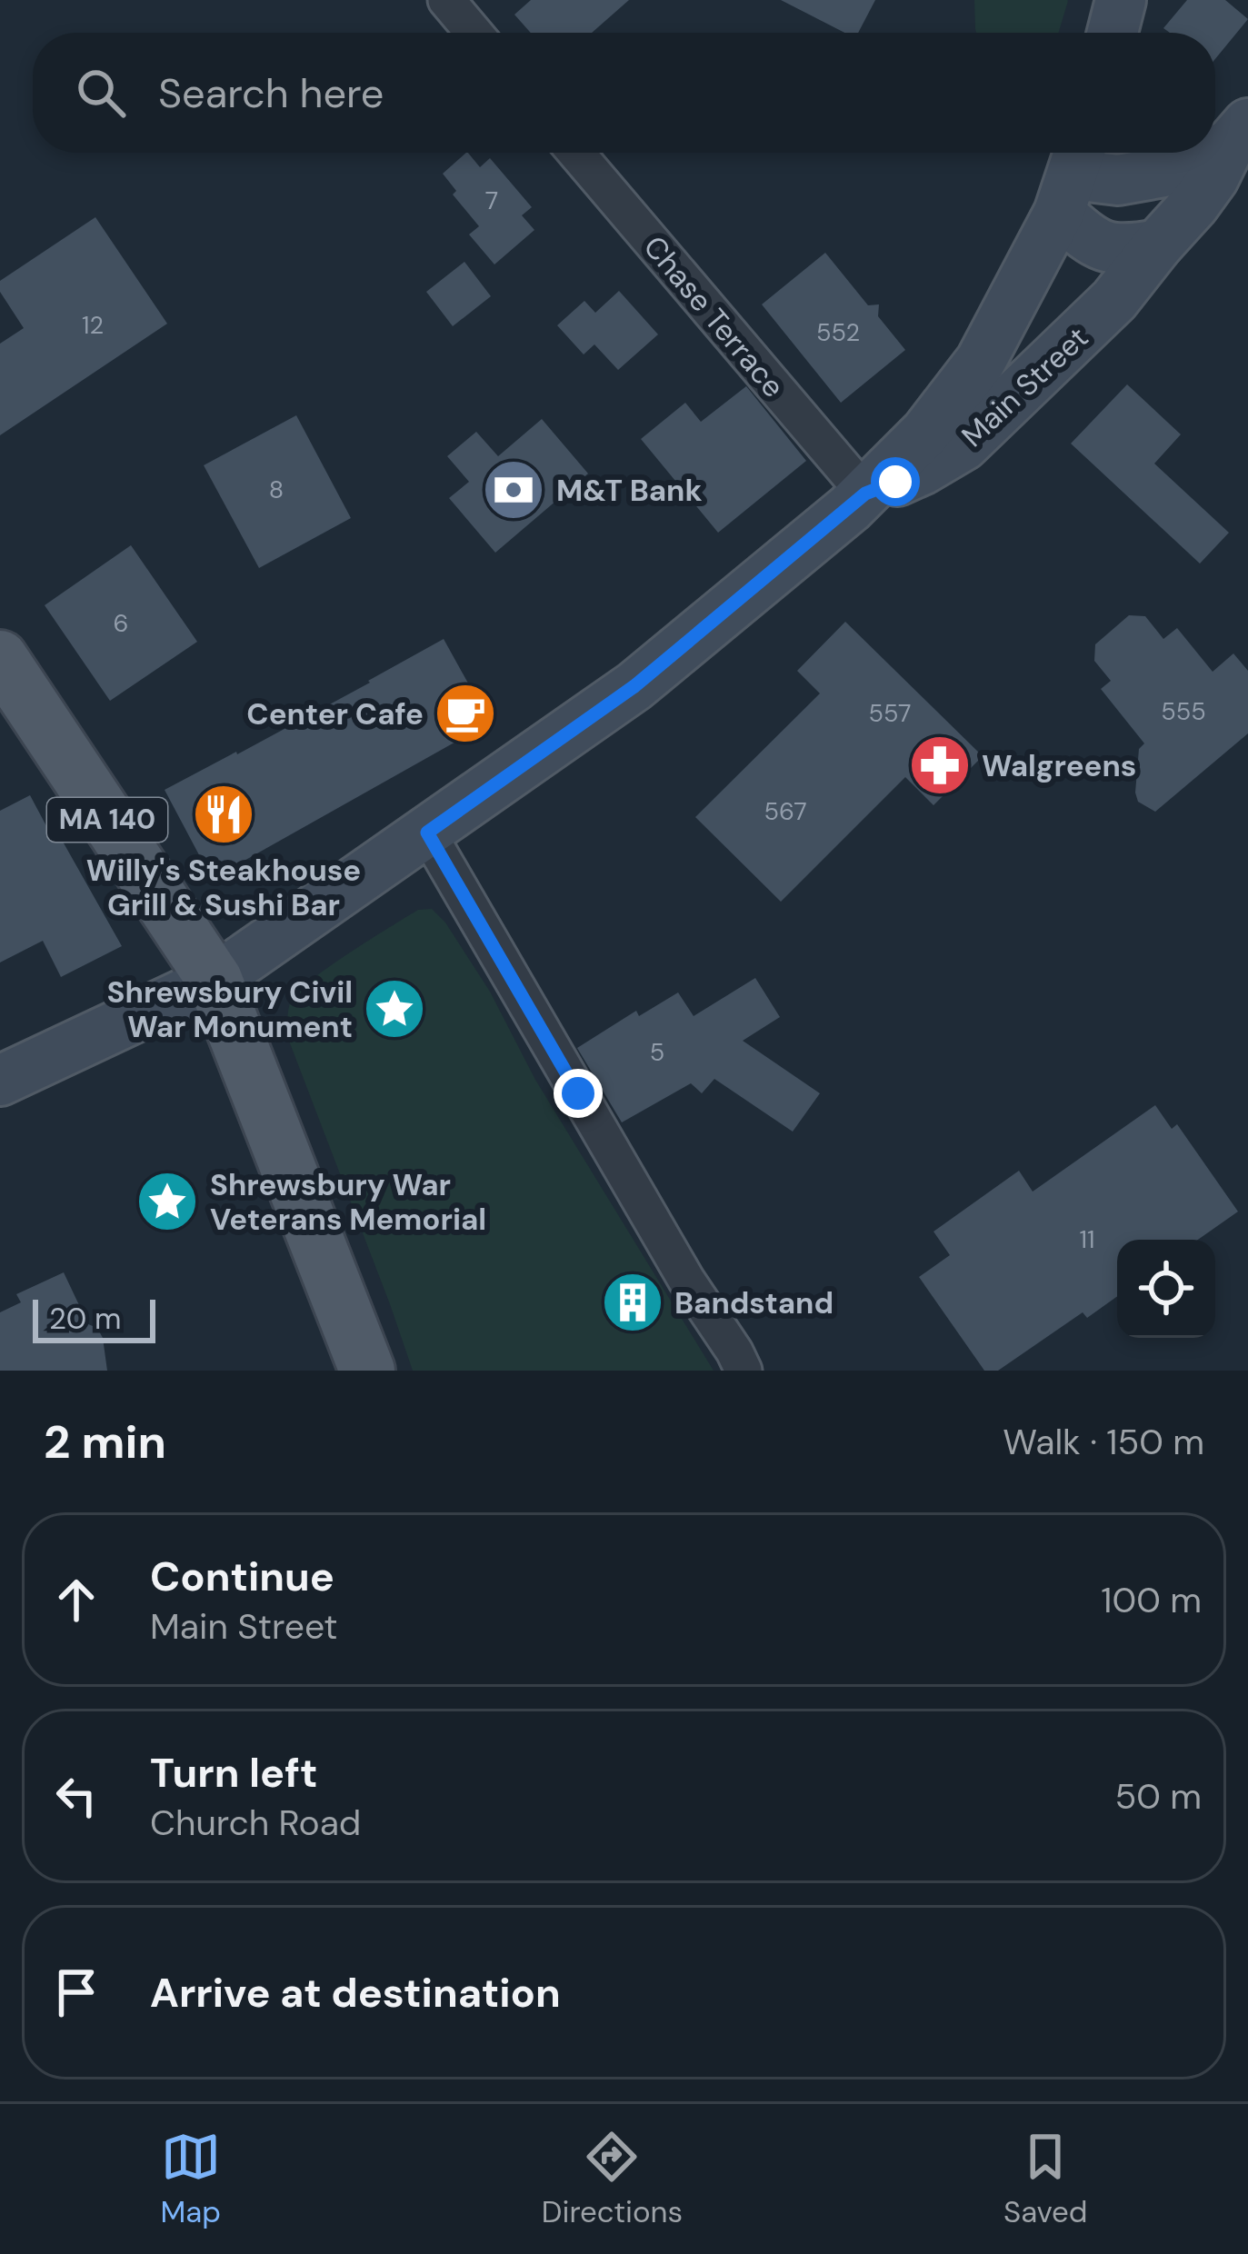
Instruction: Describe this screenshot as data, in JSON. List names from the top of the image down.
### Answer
{
  "streets": {
    "main road": ["Main Street", "MA 140"],
    "street": ["Chase Terrace"]
  },
  "crossings": [
    ["Chase Terrace", "Main Street"],
    ["Main Street", "MA 140"]
  ],
  "places": {
    "bank": ["M&T Bank"],
    "cafe": ["Center Cafe"],
    "pharmacy": ["Walgreens"],
    "restaurant": ["Willy's Steakhouse Grill & Sushi Bar"],
    "place": ["Shrewsbury Civil War Monument", "Shrewsbury War Veterans Memorial"],
    "building": ["Bandstand"]
  },
  "house_numbers": [
    "7",
    "12",
    "552",
    "8",
    "6",
    "555",
    "557",
    "567",
    "5",
    "11"
  ],
  "scale_bar": "20 m",
  "page": {
    "search": "Search here",
    "scale": "20 m",
    "heading": ["2 min", "Walk · 150 m"],
    "list": [
      ["Continue", "Main Street", "100 m"],
      ["Turn left", "Church Road", "50 m"],
      "Arrive at destination"
    ],
    "nav": ["Map", "Directions", "Saved"]
  }
}
